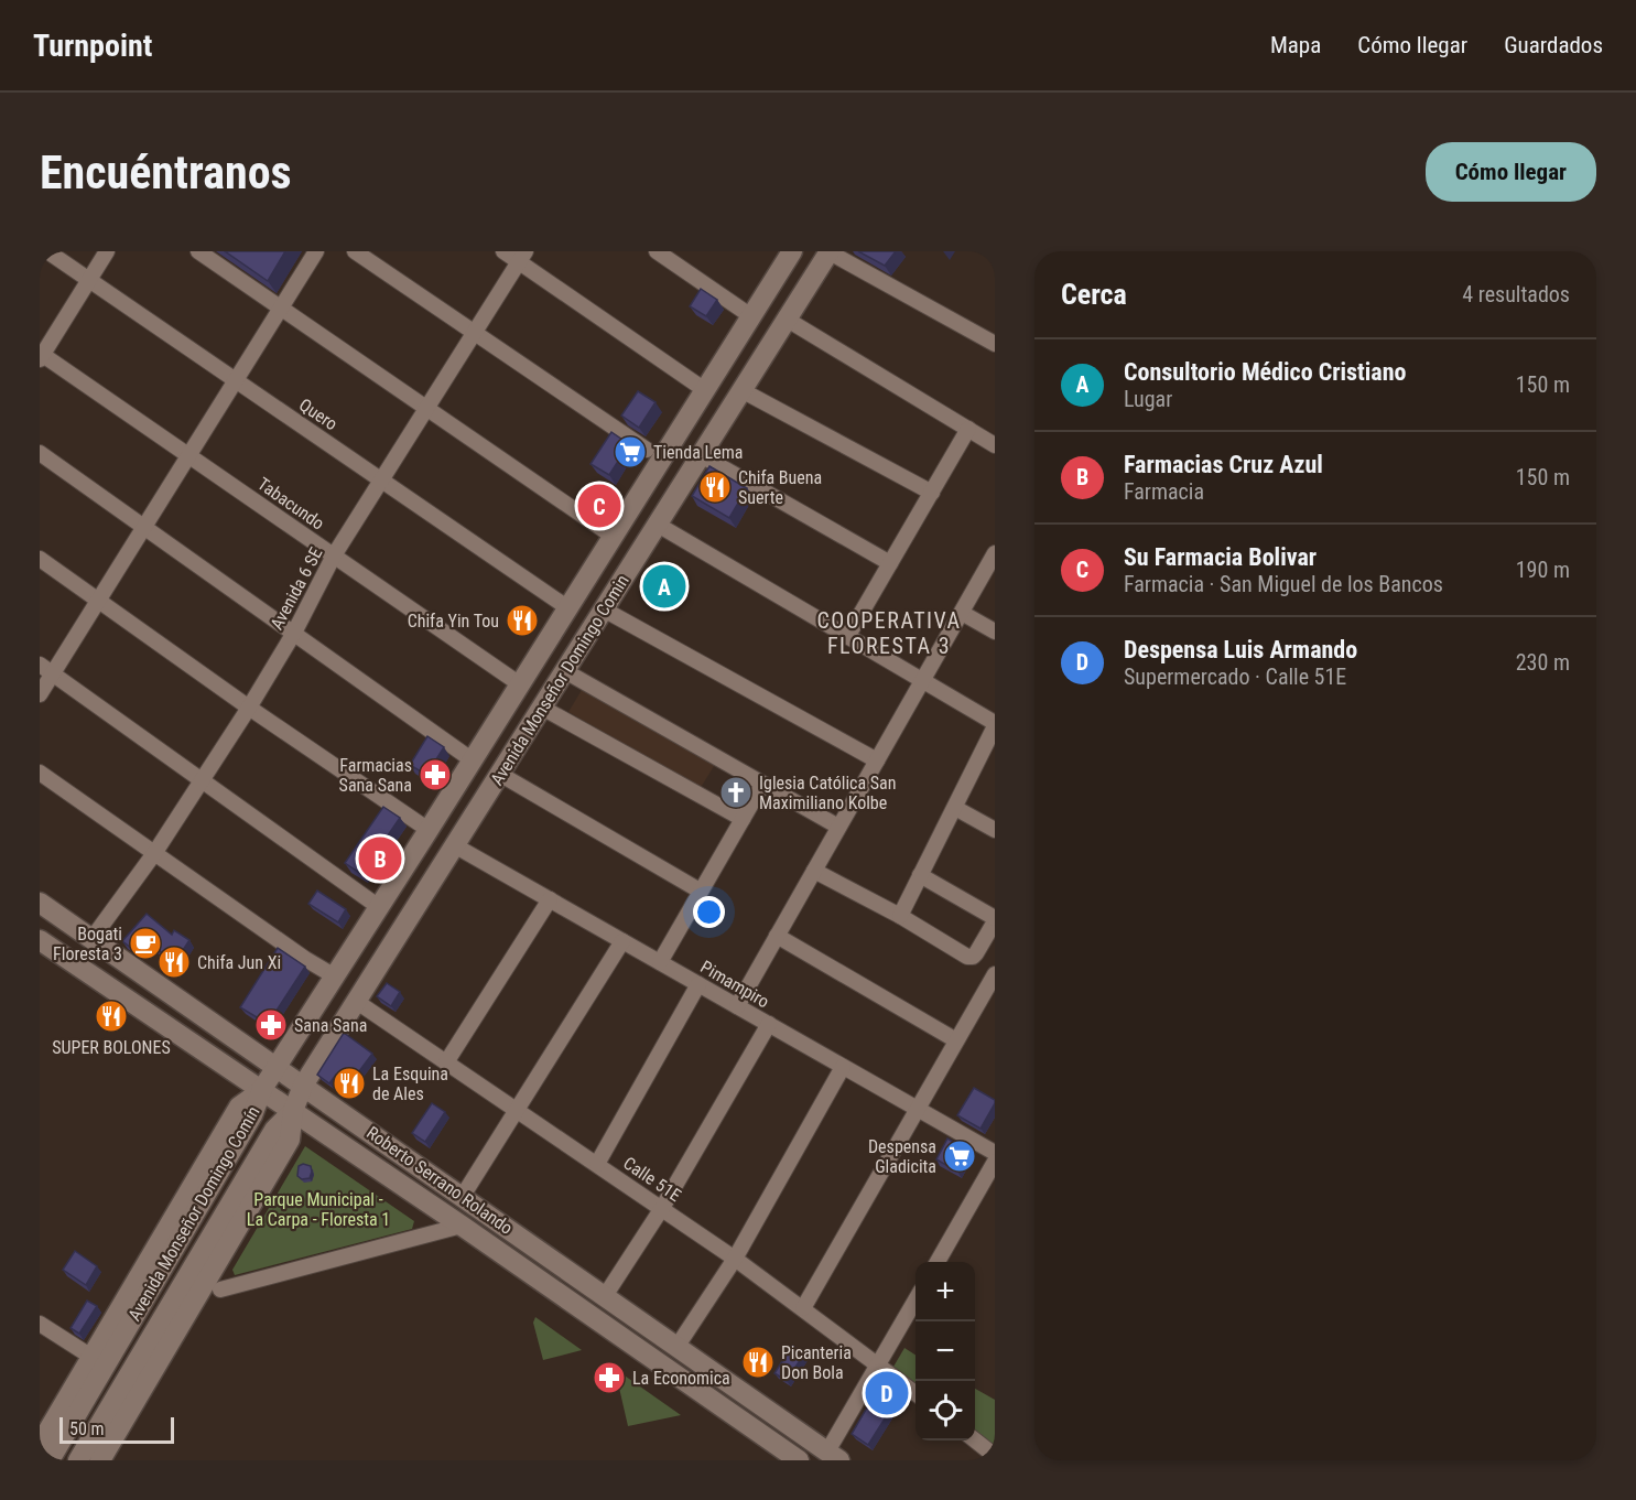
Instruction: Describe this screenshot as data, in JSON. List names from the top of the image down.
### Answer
{
  "streets": {
    "main road": ["Avenida Monseñor Domingo Comin", "Roberto Serrano Rolando", "Avenida Monseñor Domingo Comín"],
    "street": [
      "Quero",
      "Tabacundo",
      "Avenida 6 SE",
      "Pimampiro",
      "Calle 51E"
    ]
  },
  "crossings": [
    ["Quero", "Avenida 6 SE"],
    ["Quero", "Avenida Monseñor Domingo Comin"],
    ["Tabacundo", "Avenida 6 SE"],
    ["Tabacundo", "Avenida Monseñor Domingo Comin"],
    ["Avenida 6 SE", "Roberto Serrano Rolando"],
    ["Avenida Monseñor Domingo Comin", "Pimampiro"],
    ["Avenida Monseñor Domingo Comin", "Calle 51E"],
    ["Avenida Monseñor Domingo Comin", "Roberto Serrano Rolando"],
    ["Avenida Monseñor Domingo Comin", "Avenida Monseñor Domingo Comín"],
    ["Roberto Serrano Rolando", "Avenida Monseñor Domingo Comín"]
  ],
  "districts": ["COOPERATIVA FLORESTA 3"],
  "parks": ["Parque Municipal - La Carpa - Floresta 1"],
  "places": {
    "supermarket": ["Tienda Lema", "Despensa Gladicita"],
    "restaurant": [
      "Chifa Buena Suerte",
      "Chifa Yin Tou",
      "Chifa Jun Xi",
      "SUPER BOLONES",
      "La Esquina de Ales",
      "Picanteria Don Bola"
    ],
    "pharmacy": ["Farmacias Sana Sana", "Sana Sana", "La Economica"],
    "church": ["Iglesia Católica San Maximiliano Kolbe"],
    "cafe": ["Bogati Floresta 3"]
  },
  "scale_bar": "50 m",
  "page": {
    "header": "Turnpoint",
    "nav": ["Mapa", "Cómo llegar", "Guardados"],
    "buttons": "Cómo llegar",
    "title": "Encuéntranos",
    "heading": ["Cerca", "4 resultados"],
    "list": [
      {
        "mark": "A",
        "name": "Consultorio Médico Cristiano",
        "note": "Lugar",
        "value": "150 m"
      },
      {
        "mark": "B",
        "name": "Farmacias Cruz Azul",
        "note": "Farmacia",
        "value": "150 m"
      },
      {
        "mark": "C",
        "name": "Su Farmacia Bolivar",
        "note": "Farmacia · San Miguel de los Bancos",
        "value": "190 m"
      },
      {
        "mark": "D",
        "name": "Despensa Luis Armando",
        "note": "Supermercado · Calle 51E",
        "value": "230 m"
      }
    ],
    "pins": [
      "C",
      "A",
      "B",
      "D"
    ],
    "map_buttons": ["+", "−"],
    "scale": "50 m"
  }
}
